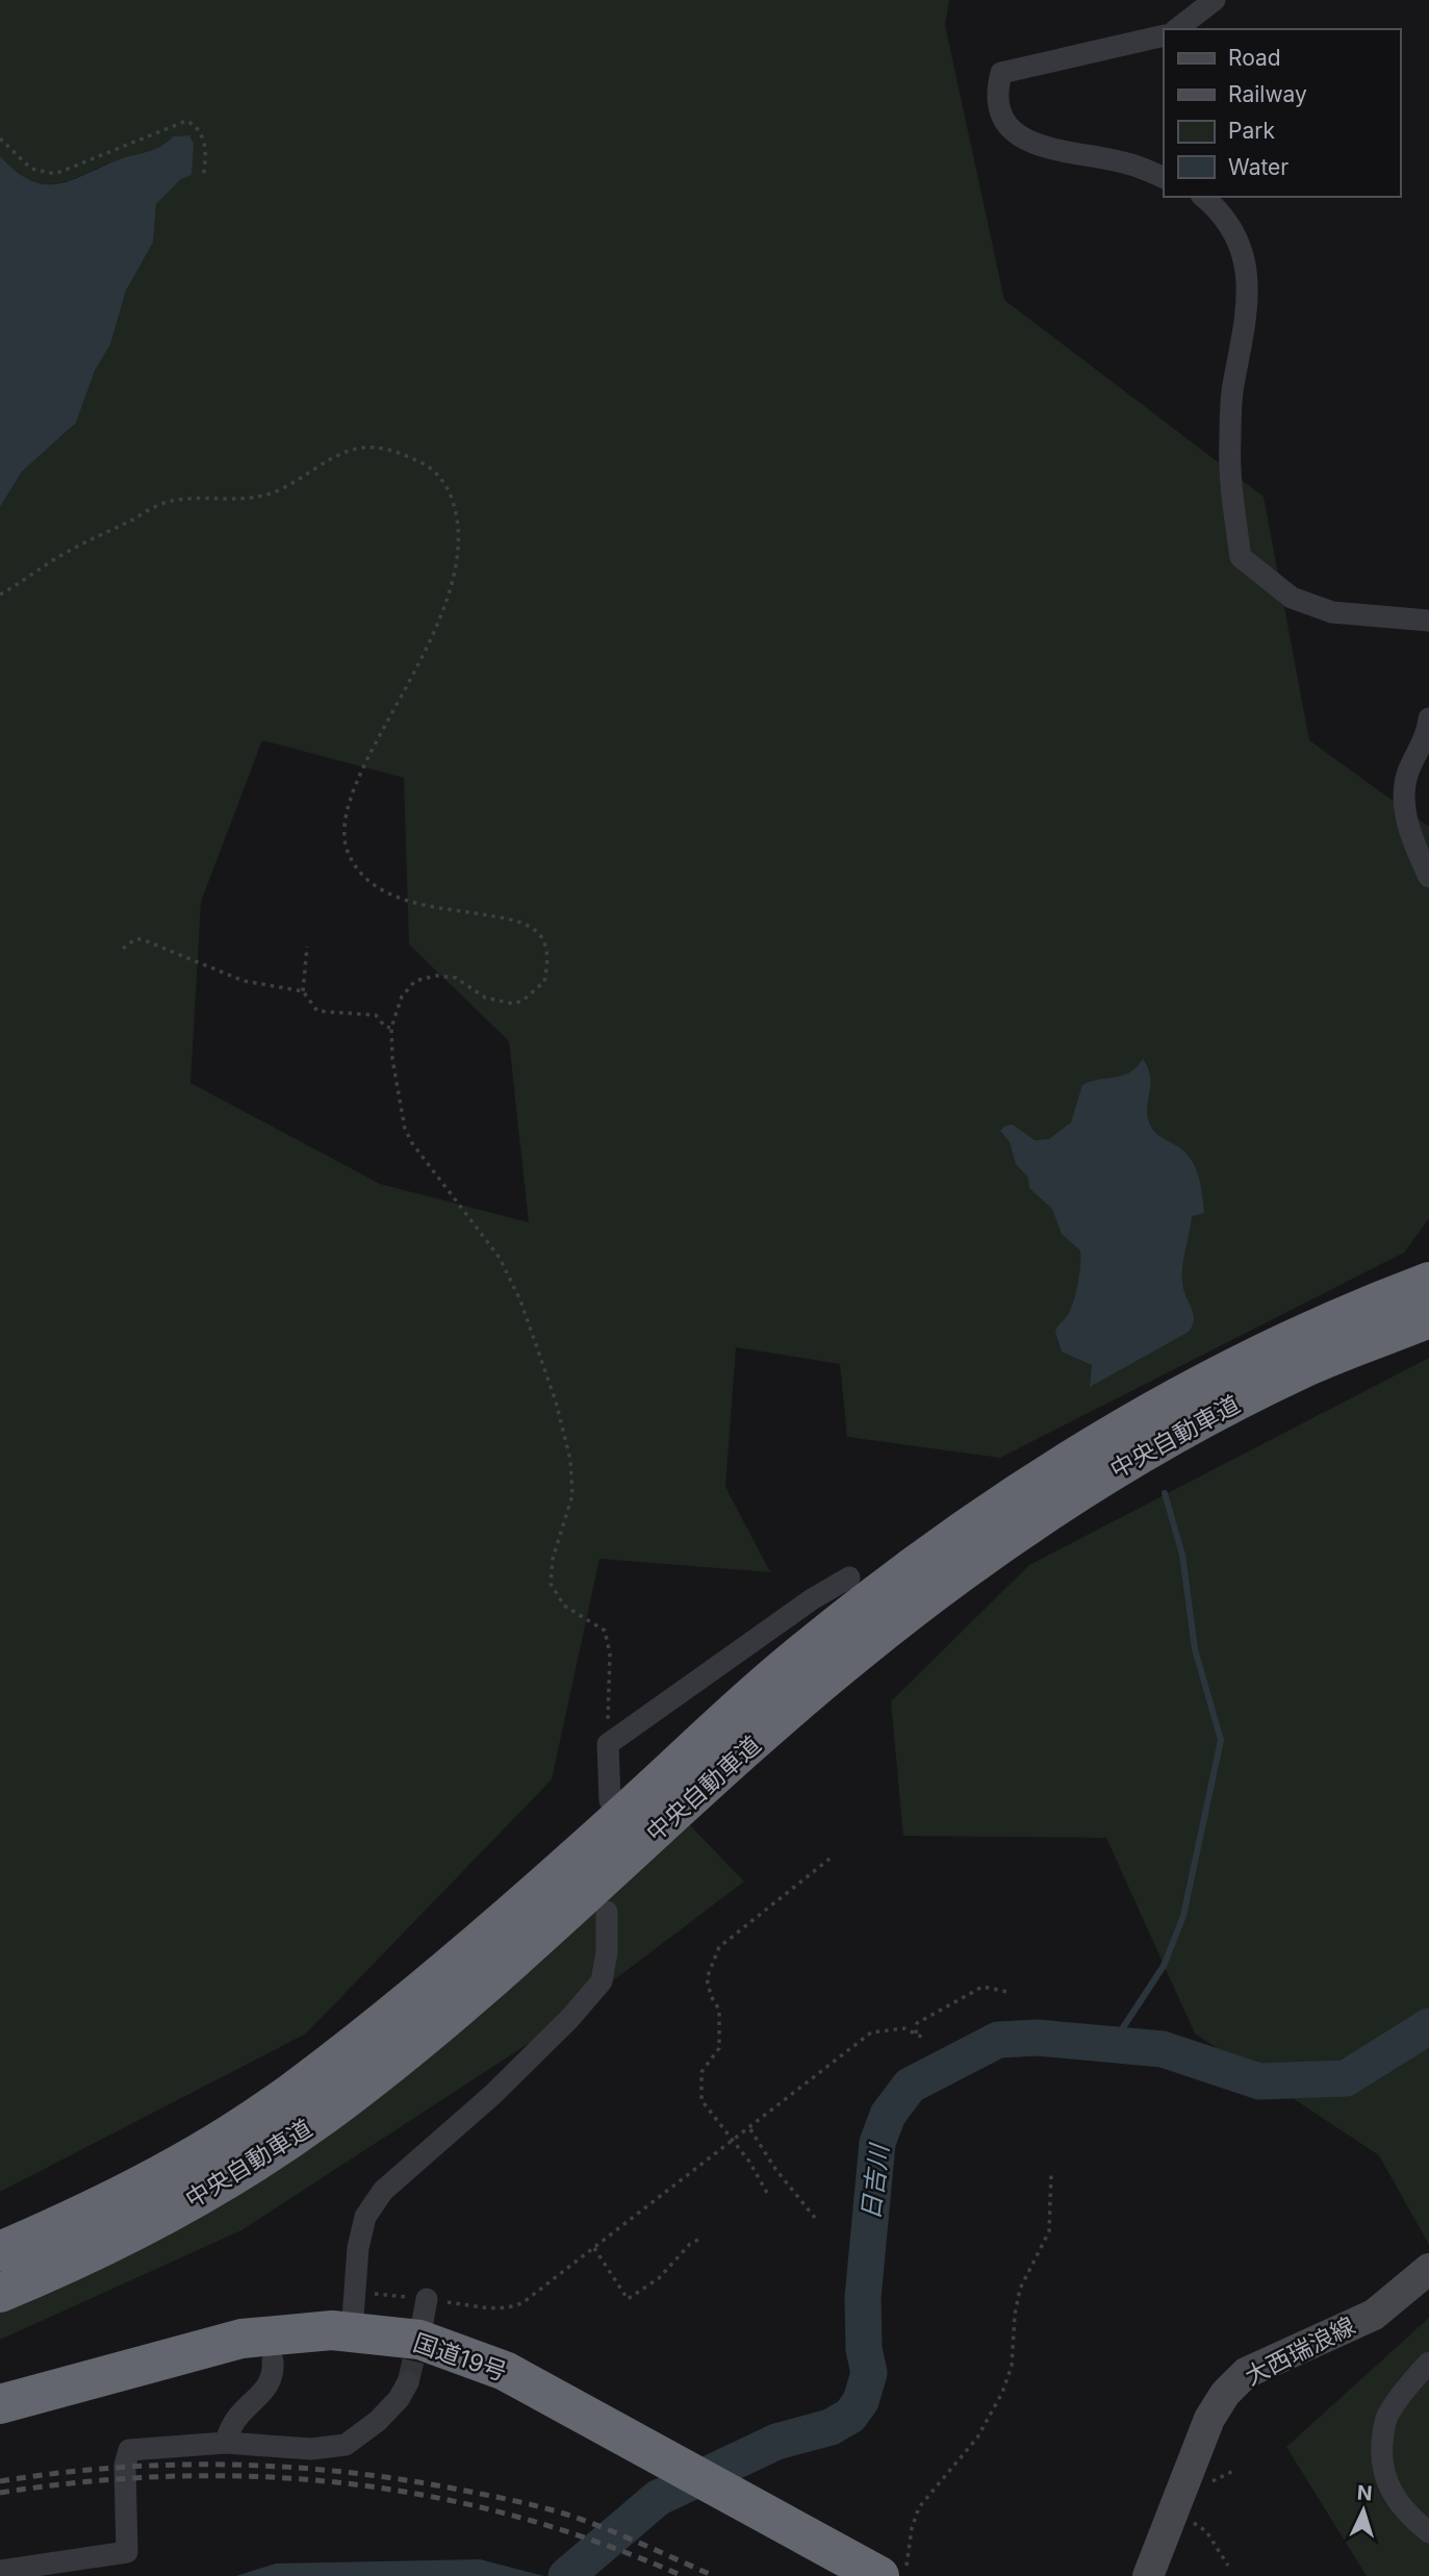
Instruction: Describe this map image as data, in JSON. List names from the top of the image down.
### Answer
{
  "streets": {
    "highway": ["中央自動車道", "国道19号"],
    "main road": ["大西瑞浪線"]
  },
  "water": ["日吉川"],
  "legend": [
    "Road",
    "Railway",
    "Park",
    "Water"
  ],
  "north": "top"
}
